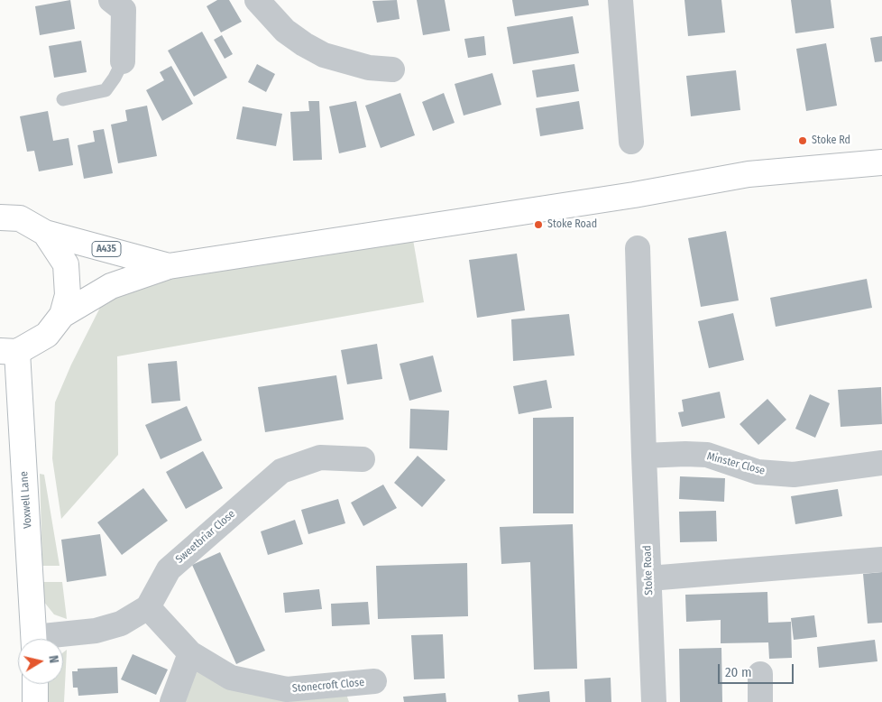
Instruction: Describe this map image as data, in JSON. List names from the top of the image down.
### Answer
{
  "streets": {
    "main road": ["A435", "Voxwell Lane"],
    "street": [
      "Minster Close",
      "Sweetbriar Close",
      "Stoke Road",
      "Stonecroft Close"
    ]
  },
  "crossings": [
    ["Minster Close", "Stoke Road"],
    ["Sweetbriar Close", "Stonecroft Close"]
  ],
  "places": ["Stoke Rd", "Stoke Road"],
  "scale_bar": "20 m",
  "north": "right"
}
